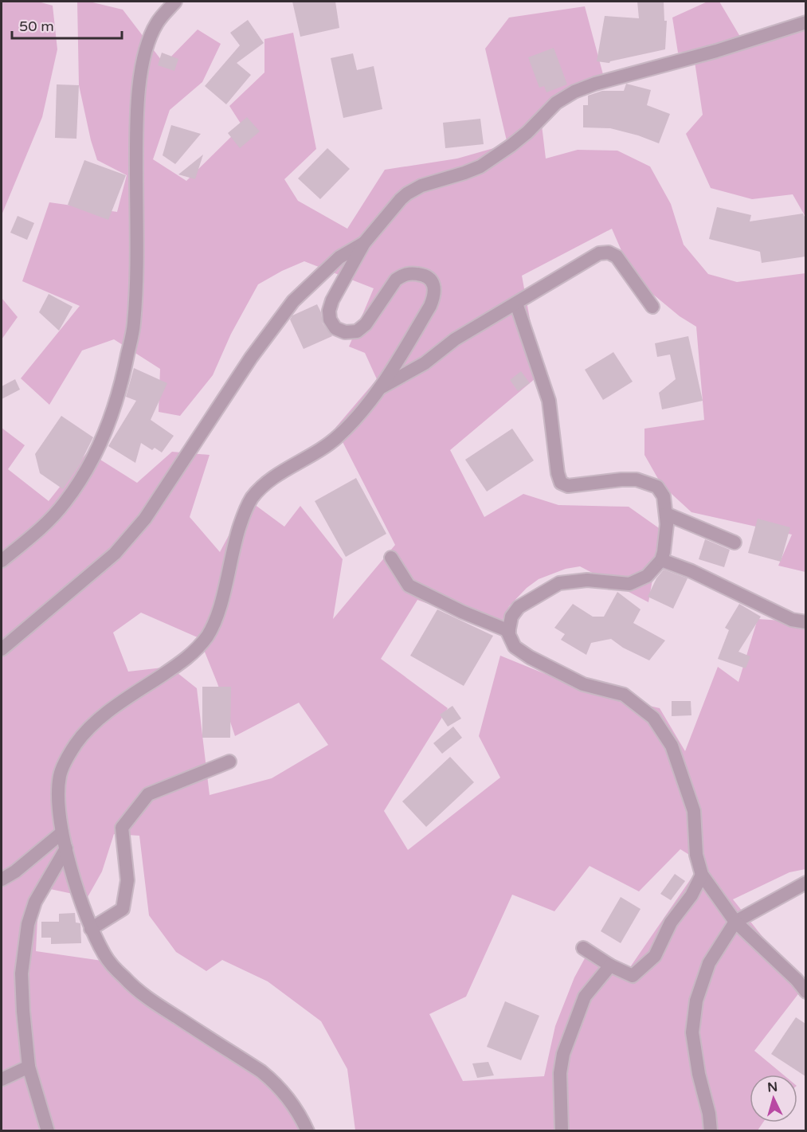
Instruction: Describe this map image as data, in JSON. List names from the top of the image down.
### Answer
{
  "scale_bar": "50 m",
  "north": "top"
}
